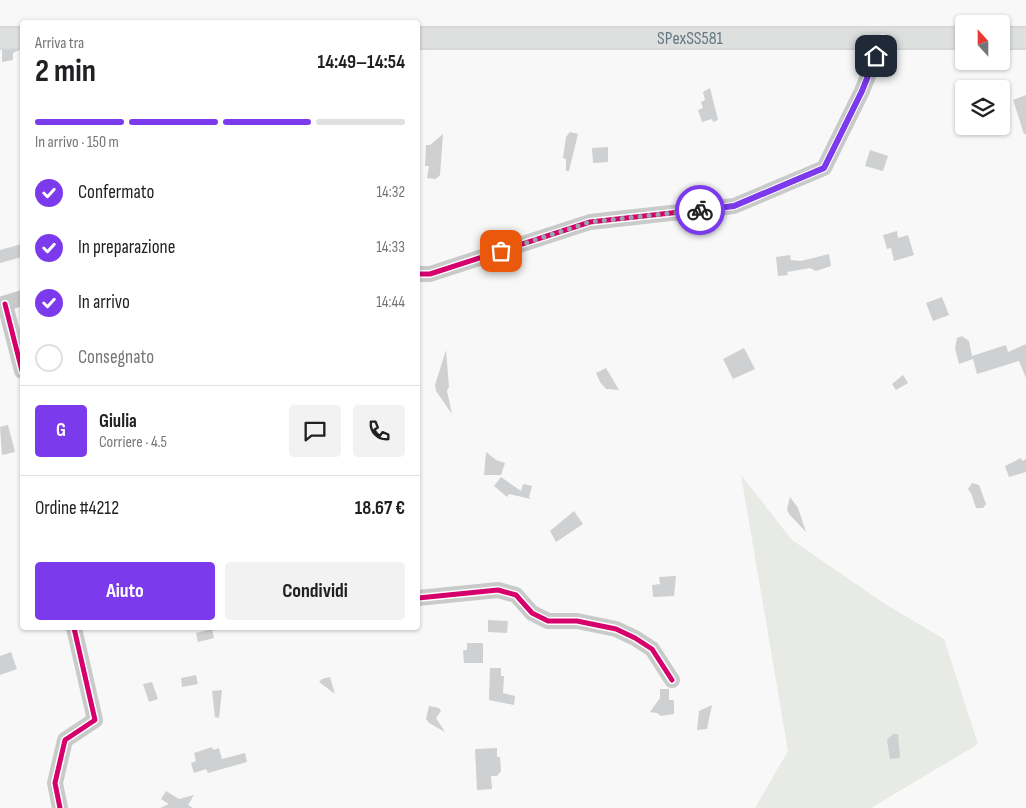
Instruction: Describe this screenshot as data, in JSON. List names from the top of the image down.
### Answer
{
  "streets": {
    "main road": ["SPexSS581"]
  },
  "north": "top",
  "page": {
    "heading": ["2 min", "Arriva tra", "14:49–14:54"],
    "panel": [
      "Giulia",
      "Corriere · 4.5",
      "Ordine #4212",
      "18.67 €"
    ],
    "bar": "In arrivo · 150 m",
    "list": [
      ["Confermato", "14:32"],
      ["In preparazione", "14:33"],
      ["In arrivo", "14:44"],
      "Consegnato"
    ],
    "round": "G",
    "buttons": ["Aiuto", "Condividi"]
  }
}
